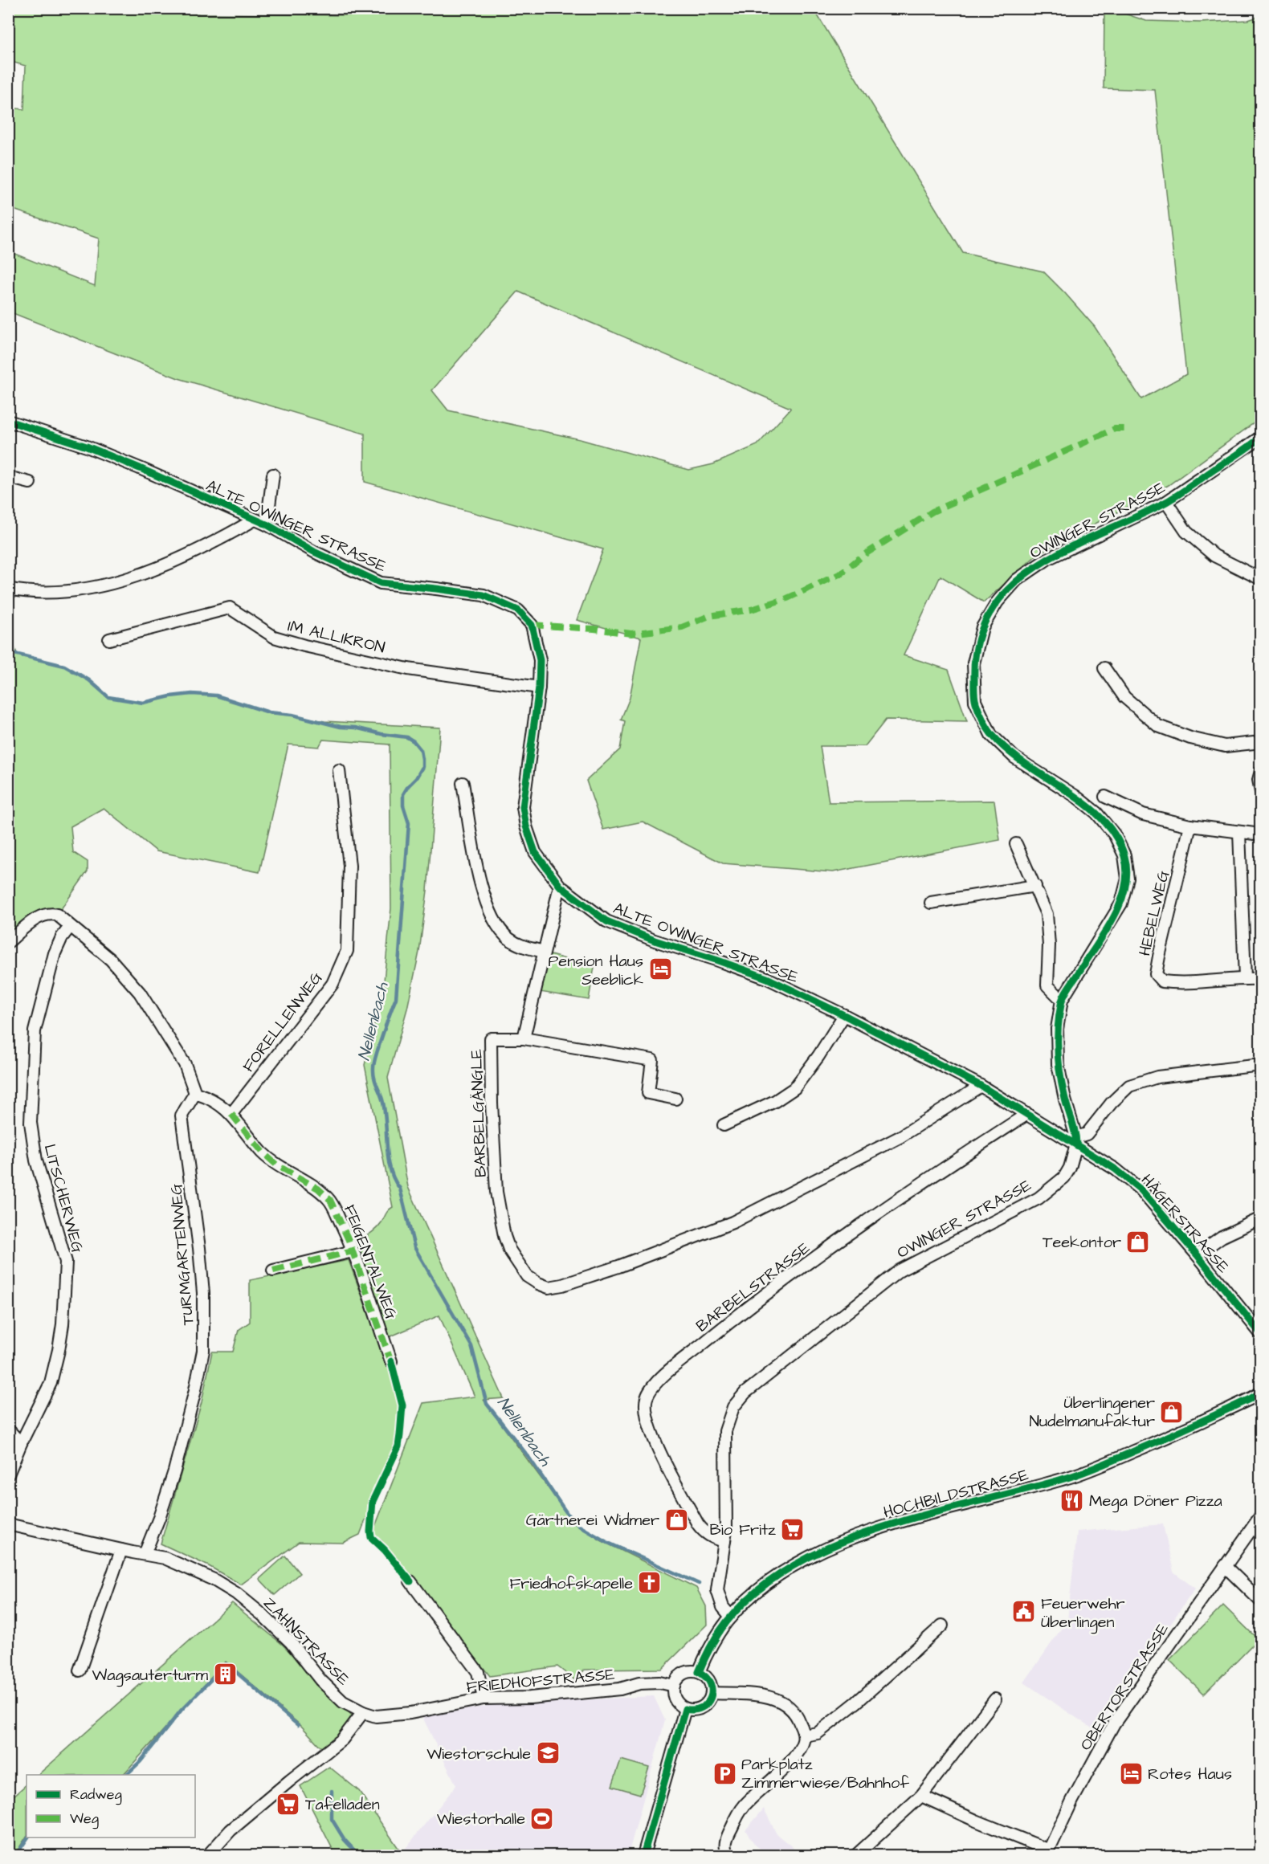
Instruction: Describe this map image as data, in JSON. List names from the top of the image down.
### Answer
{
  "streets": {
    "street": [
      "OWINGER STRASSE",
      "ALTE OWINGER STRASSE",
      "IM ALLIKRON",
      "HEBELWEG",
      "FORELLENWEG",
      "BARBELGÄNGLE",
      "LITSCHERWEG",
      "HÄGERSTRASSE",
      "TURMGARTENWEG",
      "FEIGENTALWEG",
      "BARBELSTRASSE",
      "HOCHBILDSTRASSE",
      "ZAHNSTRASSE",
      "FRIEDHOFSTRASSE",
      "OBERTORSTRASSE"
    ]
  },
  "crossings": [
    ["OWINGER STRASSE", "ALTE OWINGER STRASSE"],
    ["OWINGER STRASSE", "HÄGERSTRASSE"],
    ["OWINGER STRASSE", "BARBELSTRASSE"],
    ["OWINGER STRASSE", "HOCHBILDSTRASSE"],
    ["ALTE OWINGER STRASSE", "IM ALLIKRON"],
    ["ALTE OWINGER STRASSE", "BARBELGÄNGLE"],
    ["ALTE OWINGER STRASSE", "HÄGERSTRASSE"],
    ["ALTE OWINGER STRASSE", "BARBELSTRASSE"],
    ["FORELLENWEG", "FEIGENTALWEG"],
    ["TURMGARTENWEG", "FEIGENTALWEG"],
    ["TURMGARTENWEG", "ZAHNSTRASSE"],
    ["HOCHBILDSTRASSE", "FRIEDHOFSTRASSE"],
    ["ZAHNSTRASSE", "FRIEDHOFSTRASSE"]
  ],
  "water": ["Nellenbach"],
  "places": {
    "hotel": ["Pension Haus Seeblick", "Rotes Haus"],
    "shop": ["Teekontor", "Überlingener Nudelmanufaktur", "Gärtnerei Widmer"],
    "restaurant": ["Mega Döner Pizza"],
    "supermarket": ["Bio Fritz", "Tafelladen"],
    "church": ["Friedhofskapelle"],
    "public building": ["Feuerwehr Überlingen"],
    "building": ["Wagsauterturm"],
    "school or university": ["Wiestorschule"],
    "parking": ["Parkplatz Zimmerwiese/Bahnhof"],
    "sports": ["Wiestorhalle"]
  },
  "legend": ["Radweg", "Weg"]
}
